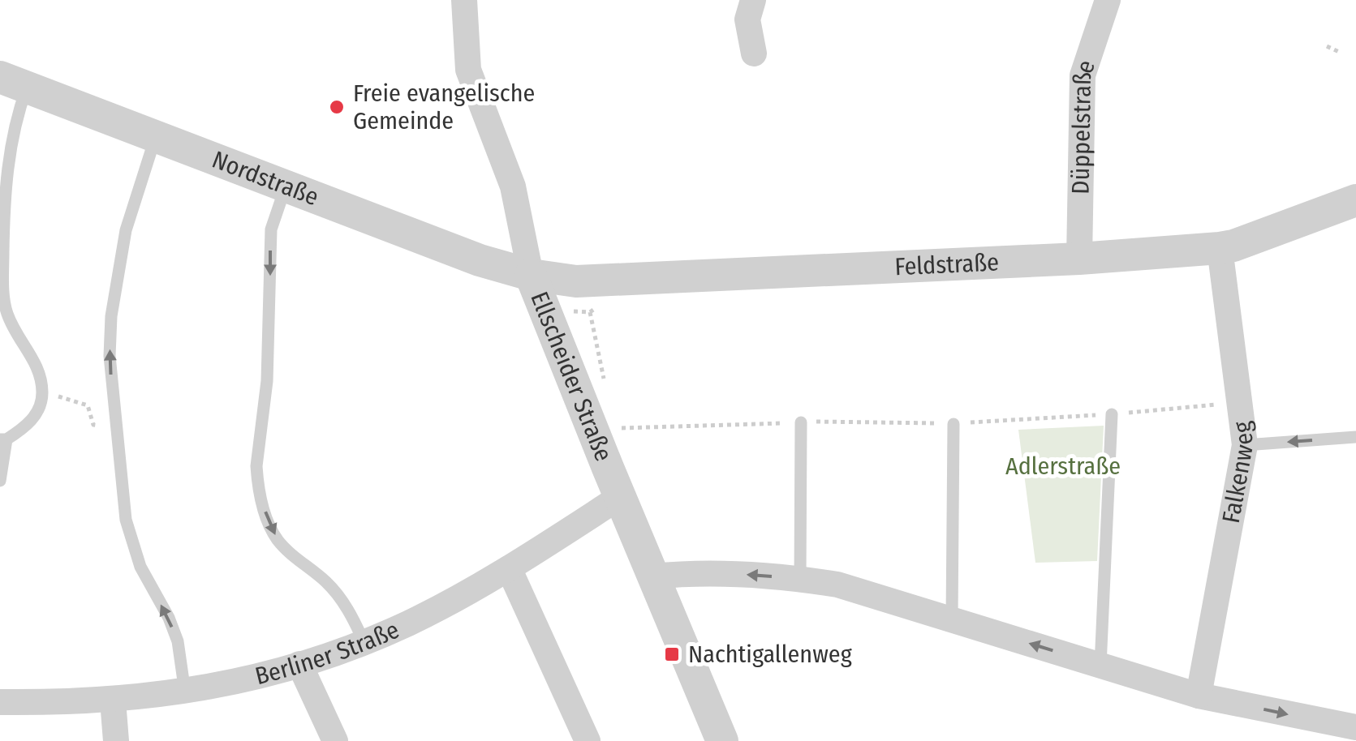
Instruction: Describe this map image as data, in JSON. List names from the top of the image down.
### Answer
{
  "streets": {
    "street": [
      "Düppelstraße",
      "Nordstraße",
      "Feldstraße",
      "Ellscheider Straße",
      "Falkenweg",
      "Berliner Straße"
    ]
  },
  "crossings": [
    ["Düppelstraße", "Feldstraße"],
    ["Nordstraße", "Feldstraße"],
    ["Nordstraße", "Ellscheider Straße"],
    ["Feldstraße", "Ellscheider Straße"],
    ["Feldstraße", "Falkenweg"],
    ["Ellscheider Straße", "Berliner Straße"]
  ],
  "parks": ["Adlerstraße"],
  "places": {
    "other": ["Freie evangelische Gemeinde"],
    "transit": ["Nachtigallenweg"]
  }
}
